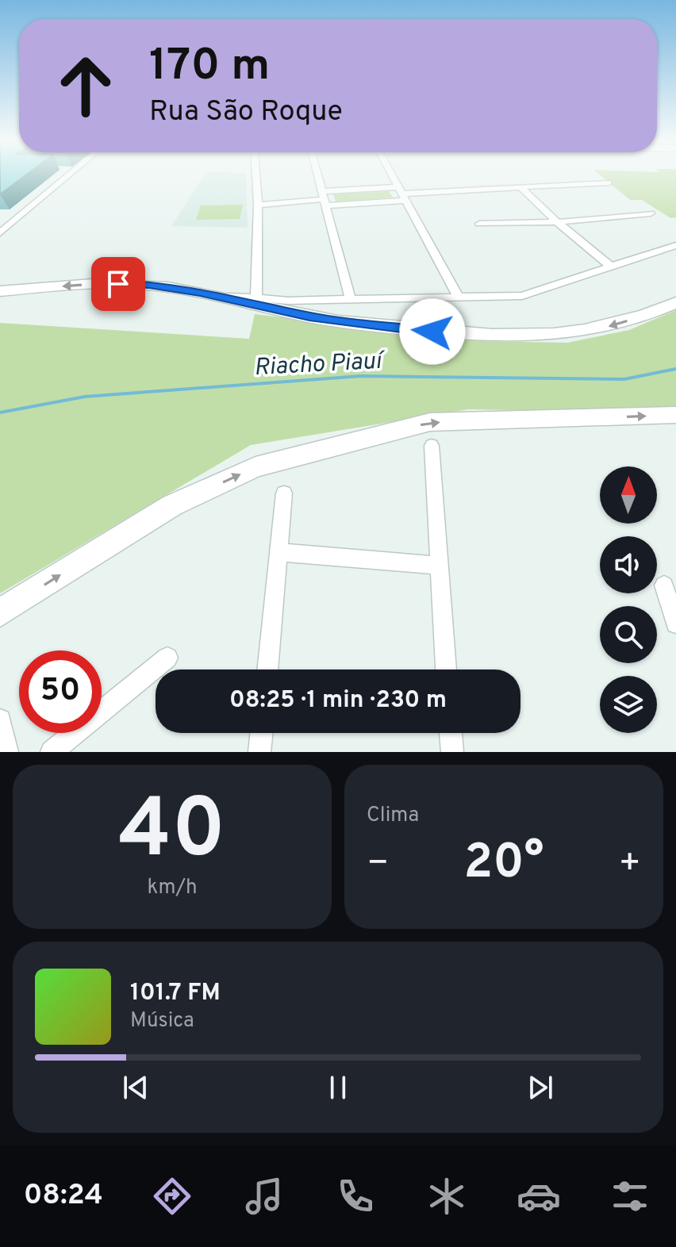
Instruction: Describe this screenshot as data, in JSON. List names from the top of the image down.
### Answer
{
  "water": ["Riacho Piauí"],
  "north": "top",
  "page": {
    "turn": ["170 m", "Rua São Roque"],
    "limit": "50",
    "trip": "08:25 · 1 min · 230 m",
    "tile": [
      ["40", "km/h"],
      "Clima"
    ],
    "heat": ["−", "20°", "+"],
    "song": ["101.7 FM", "Música"],
    "tabs": "08:24"
  }
}
